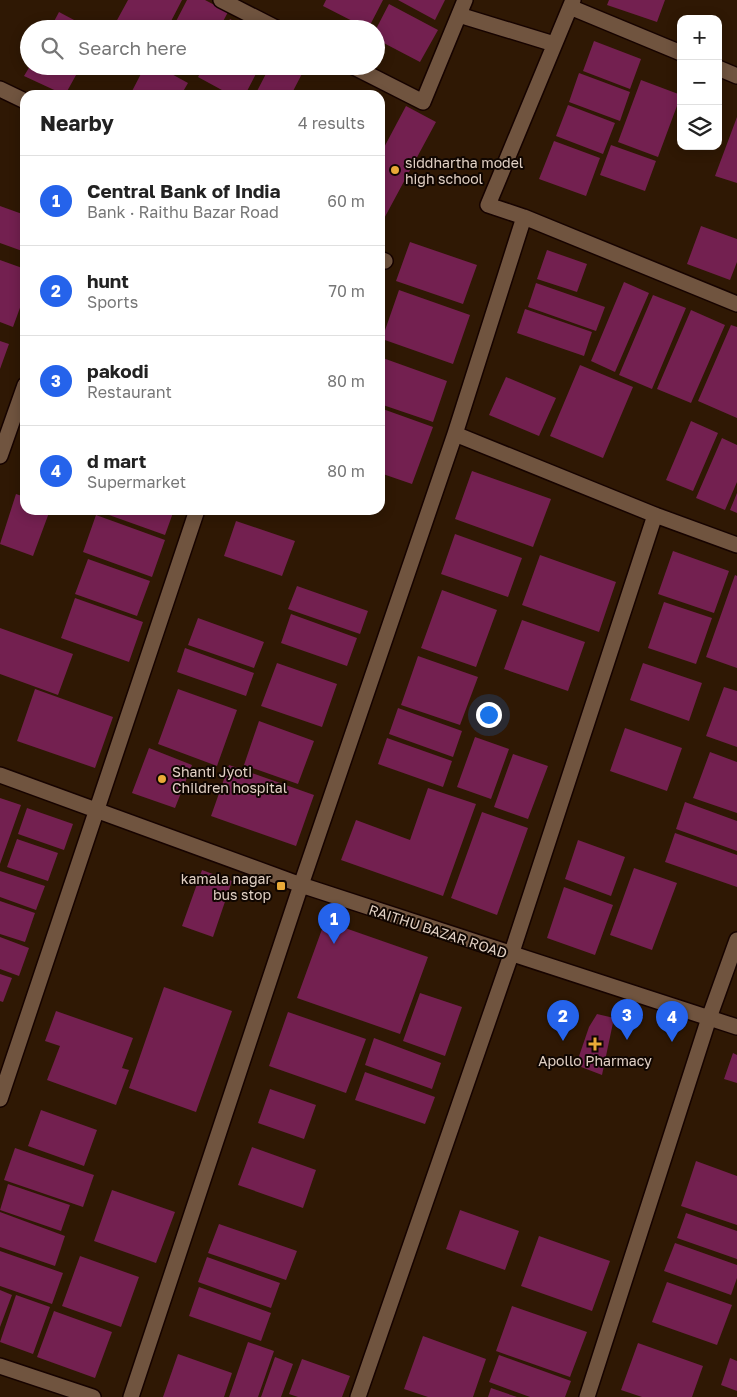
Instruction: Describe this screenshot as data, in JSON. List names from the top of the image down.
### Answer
{
  "streets": {
    "street": ["RAITHU BAZAR ROAD"]
  },
  "places": {
    "other": ["siddhartha model high school", "Shanti Jyoti Children hospital"],
    "transit": ["kamala nagar bus stop"],
    "health": ["Apollo Pharmacy"]
  },
  "page": {
    "map_buttons": ["+", "−"],
    "search": "Search here",
    "heading": ["Nearby", "4 results"],
    "list": [
      {
        "mark": "1",
        "name": "Central Bank of India",
        "note": "Bank · Raithu Bazar Road",
        "value": "60 m"
      },
      {
        "mark": "2",
        "name": "hunt",
        "note": "Sports",
        "value": "70 m"
      },
      {
        "mark": "3",
        "name": "pakodi",
        "note": "Restaurant",
        "value": "80 m"
      },
      {
        "mark": "4",
        "name": "d mart",
        "note": "Supermarket",
        "value": "80 m"
      }
    ],
    "pins": [
      "1",
      "3",
      "2",
      "4"
    ]
  }
}
